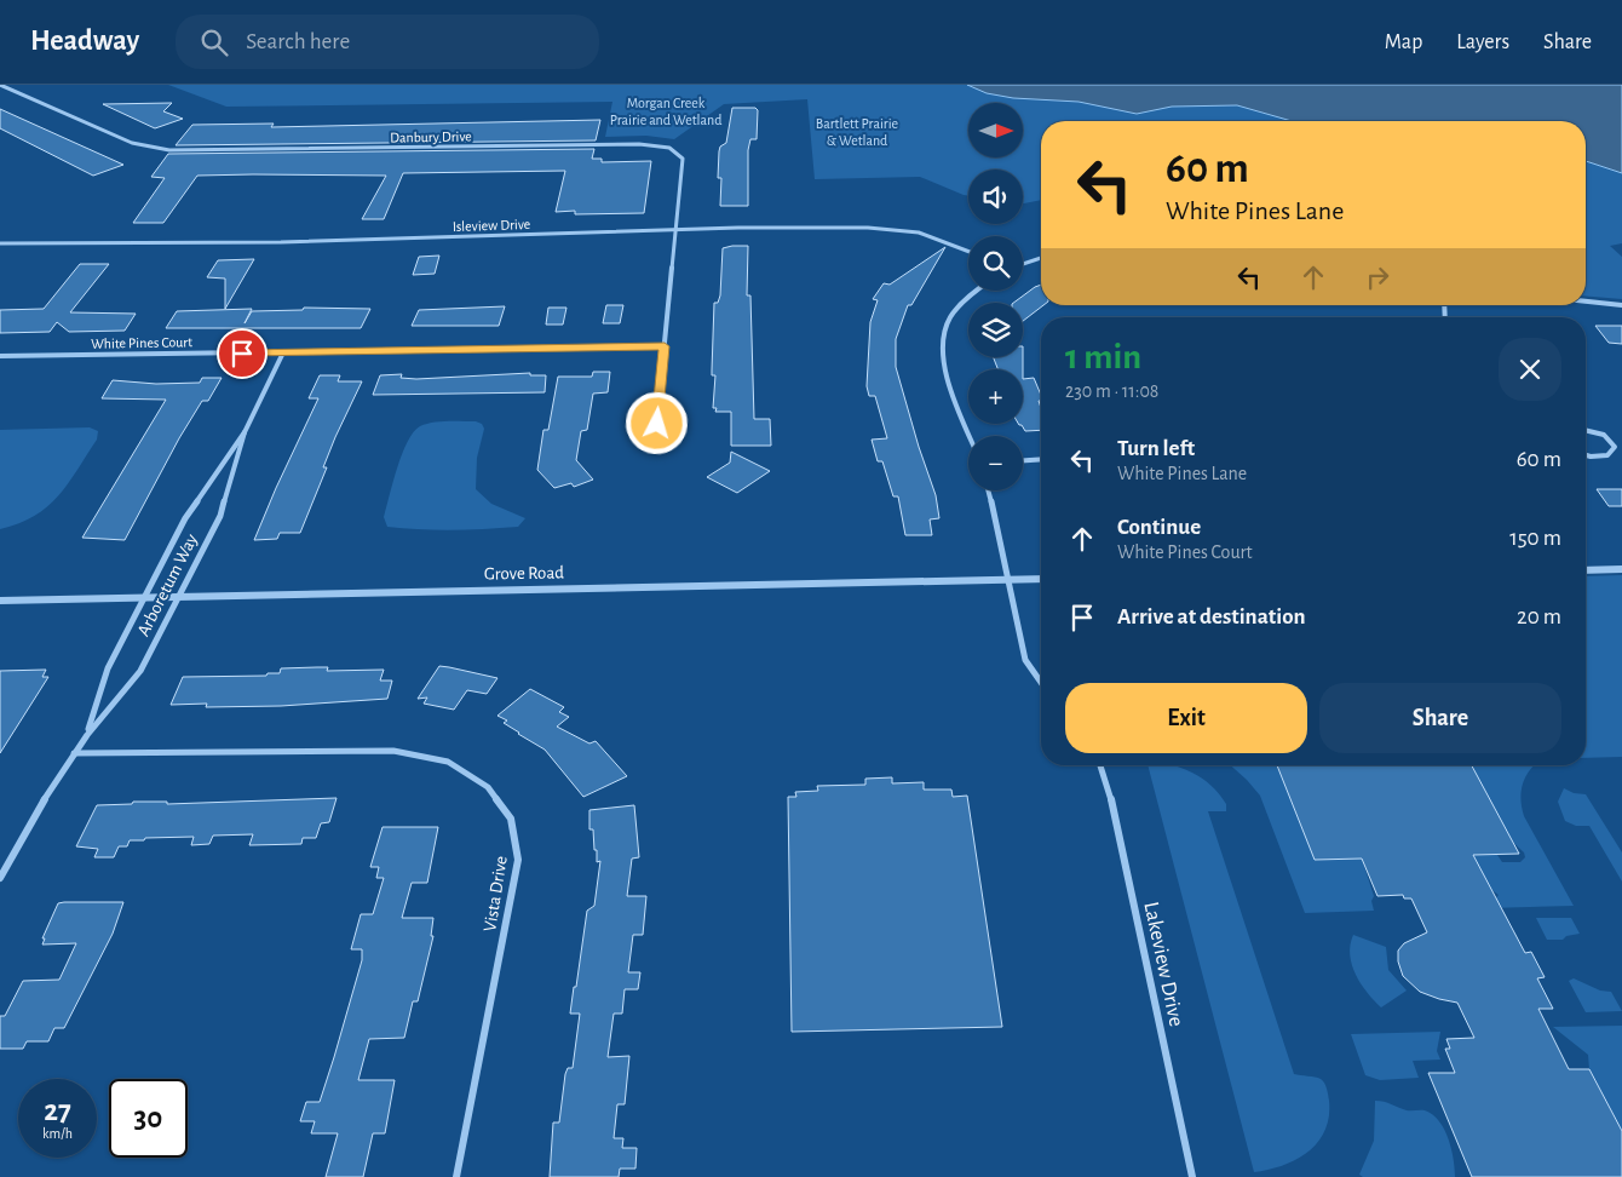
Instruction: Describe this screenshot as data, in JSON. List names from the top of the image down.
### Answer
{
  "streets": {
    "street": [
      "Danbury Drive",
      "Isleview Drive",
      "White Pines Court",
      "Grove Road",
      "Arboretum Way",
      "Vista Drive",
      "Lakeview Drive"
    ]
  },
  "crossings": [
    ["Danbury Drive", "Isleview Drive"],
    ["Danbury Drive", "White Pines Court"],
    ["White Pines Court", "Arboretum Way"],
    ["Grove Road", "Arboretum Way"],
    ["Arboretum Way", "Vista Drive"]
  ],
  "parks": ["Morgan Creek Prairie and Wetland", "Bartlett Prairie & Wetland"],
  "north": "right",
  "page": {
    "header": "Headway",
    "search": "Search here",
    "nav": ["Map", "Layers", "Share"],
    "map_buttons": ["+", "−"],
    "turn": ["60 m", "White Pines Lane"],
    "heading": ["1 min", "230 m · 11:08"],
    "list": [
      {
        "name": "Turn left",
        "note": "White Pines Lane",
        "value": "60 m"
      },
      {
        "name": "Continue",
        "note": "White Pines Court",
        "value": "150 m"
      },
      {
        "name": "Arrive at destination",
        "value": "20 m"
      }
    ],
    "buttons": ["Exit", "Share"],
    "speed": "27 km/h",
    "limit": "30"
  }
}
